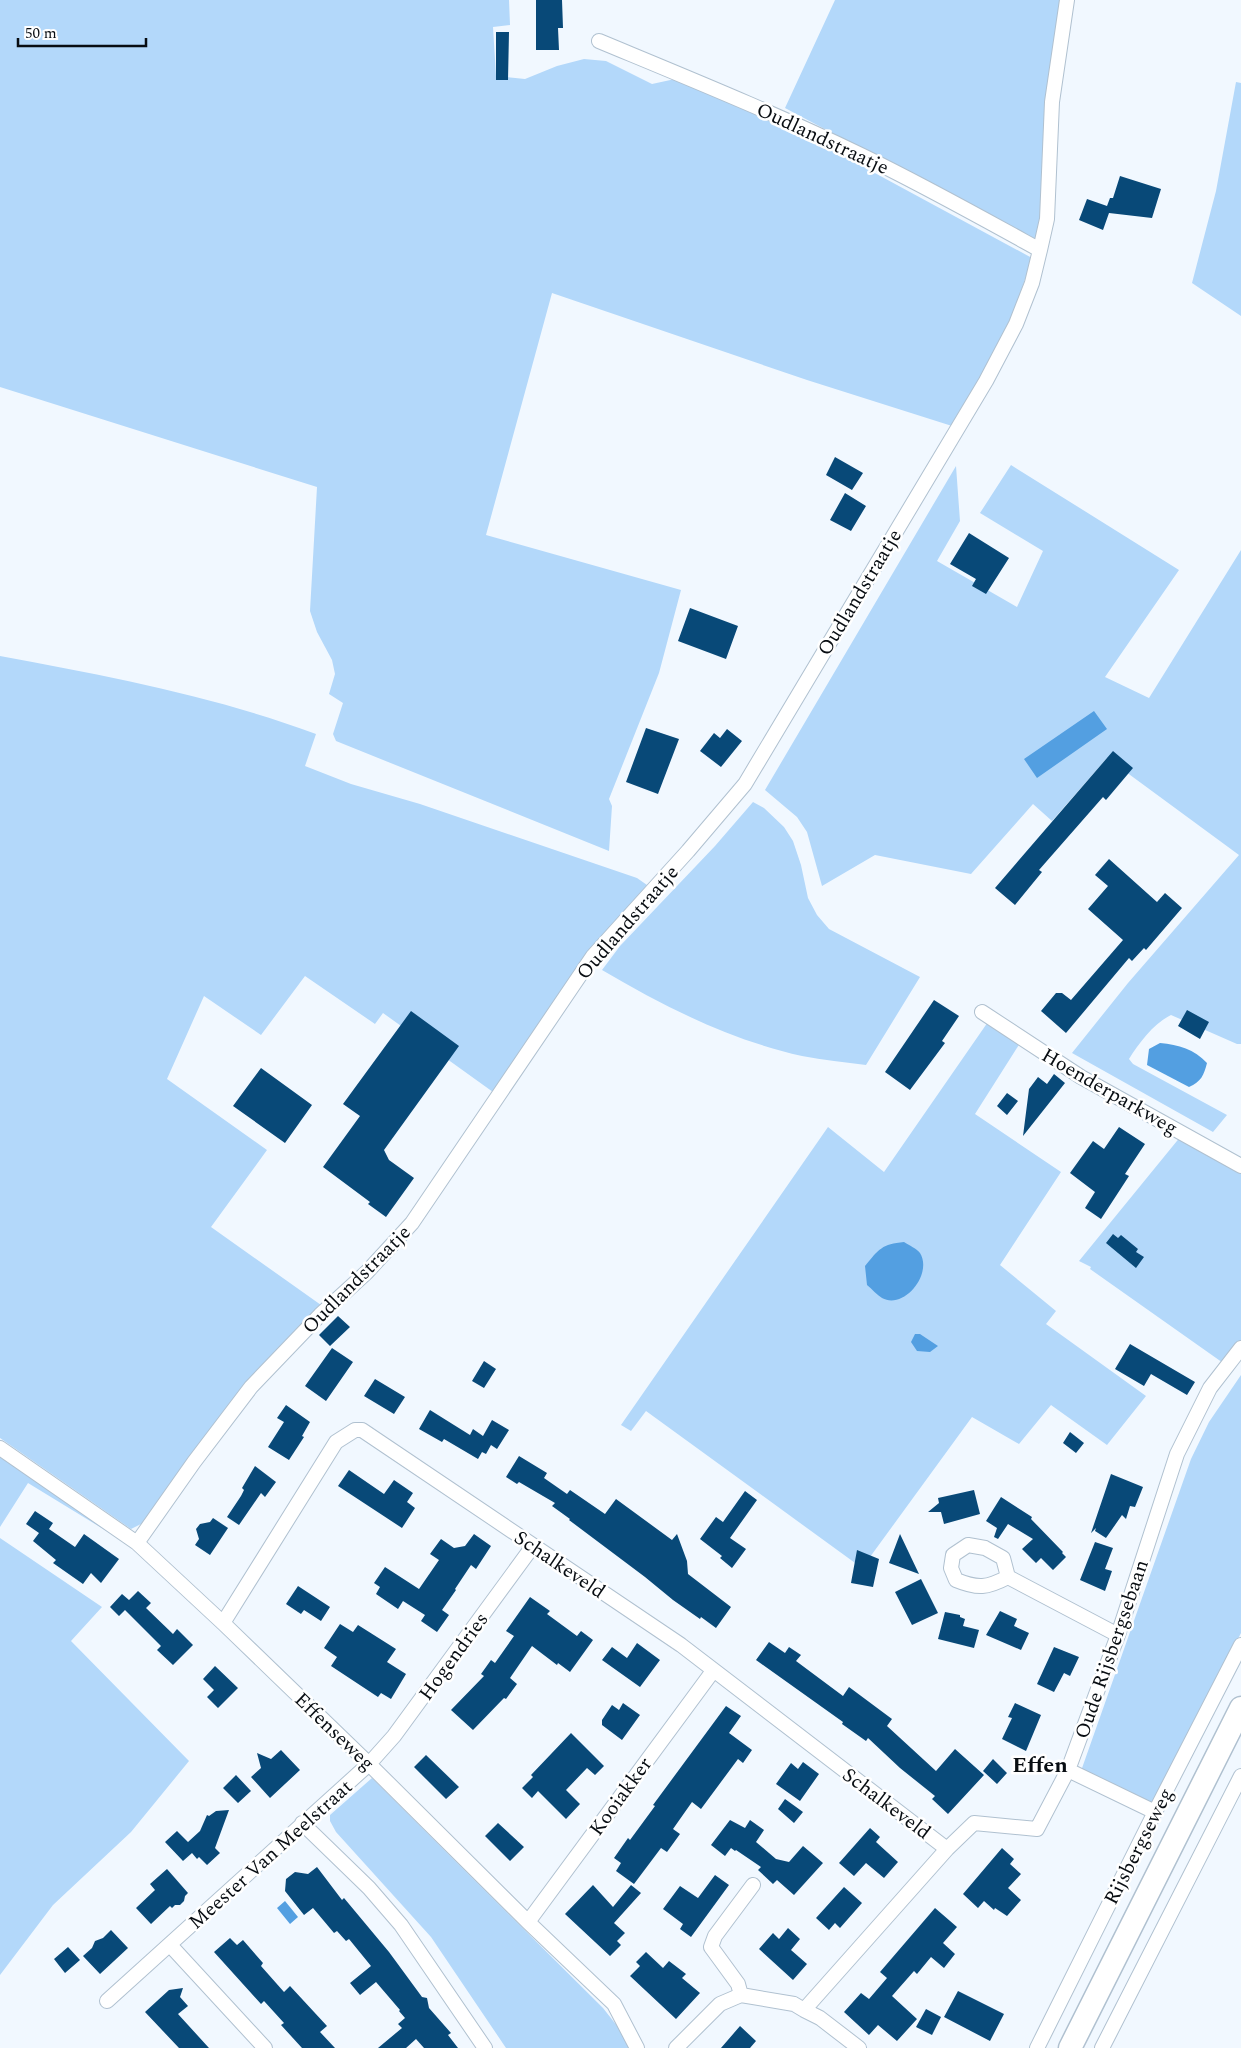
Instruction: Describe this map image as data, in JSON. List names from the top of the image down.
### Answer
{
  "streets": {
    "main road": ["Rijsbergseweg"],
    "street": [
      "Oudlandstraatje",
      "Hoenderparkweg",
      "Schalkeveld",
      "Oude Rijsbergsebaan",
      "Hogendries",
      "Effenseweg",
      "Kooiakker",
      "Meester Van Meelstraat"
    ]
  },
  "crossings": [
    ["Oudlandstraatje", "Effenseweg"],
    ["Schalkeveld", "Oude Rijsbergsebaan"],
    ["Schalkeveld", "Hogendries"],
    ["Schalkeveld", "Effenseweg"],
    ["Schalkeveld", "Kooiakker"],
    ["Hogendries", "Effenseweg"],
    ["Hogendries", "Meester Van Meelstraat"],
    ["Effenseweg", "Kooiakker"],
    ["Effenseweg", "Meester Van Meelstraat"]
  ],
  "districts": ["Effen"],
  "scale_bar": "50 m"
}
